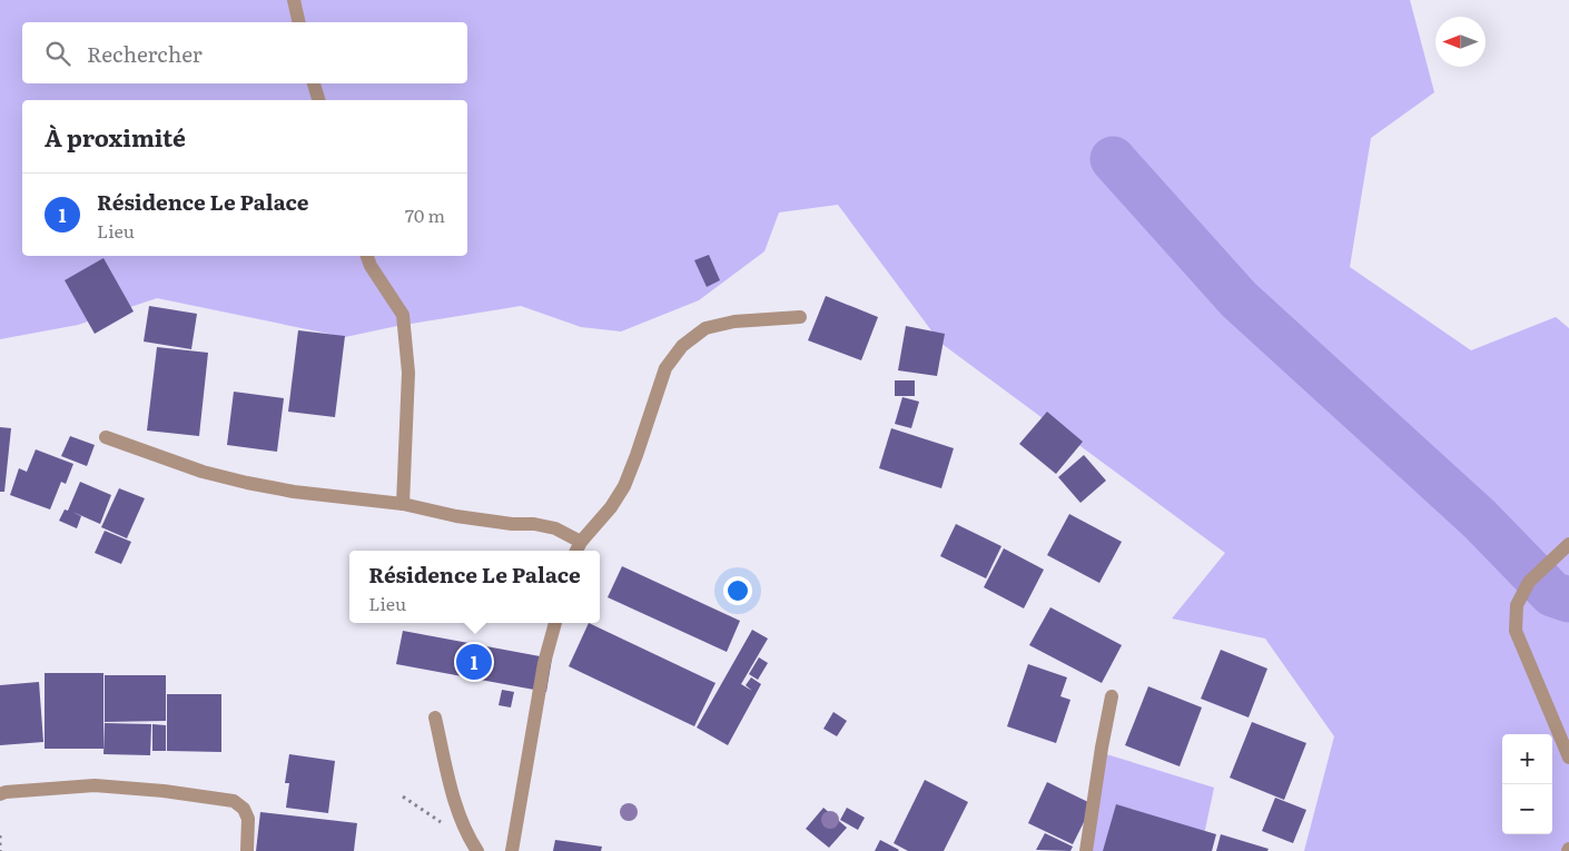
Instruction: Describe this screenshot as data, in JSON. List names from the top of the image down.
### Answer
{
  "north": "left",
  "page": {
    "search": "Rechercher",
    "heading": "À proximité",
    "list": [
      {
        "mark": "1",
        "name": "Résidence Le Palace",
        "note": "Lieu",
        "value": "70 m"
      }
    ],
    "popup": ["Résidence Le Palace", "Lieu"],
    "pins": "1",
    "map_buttons": ["+", "−"]
  }
}
